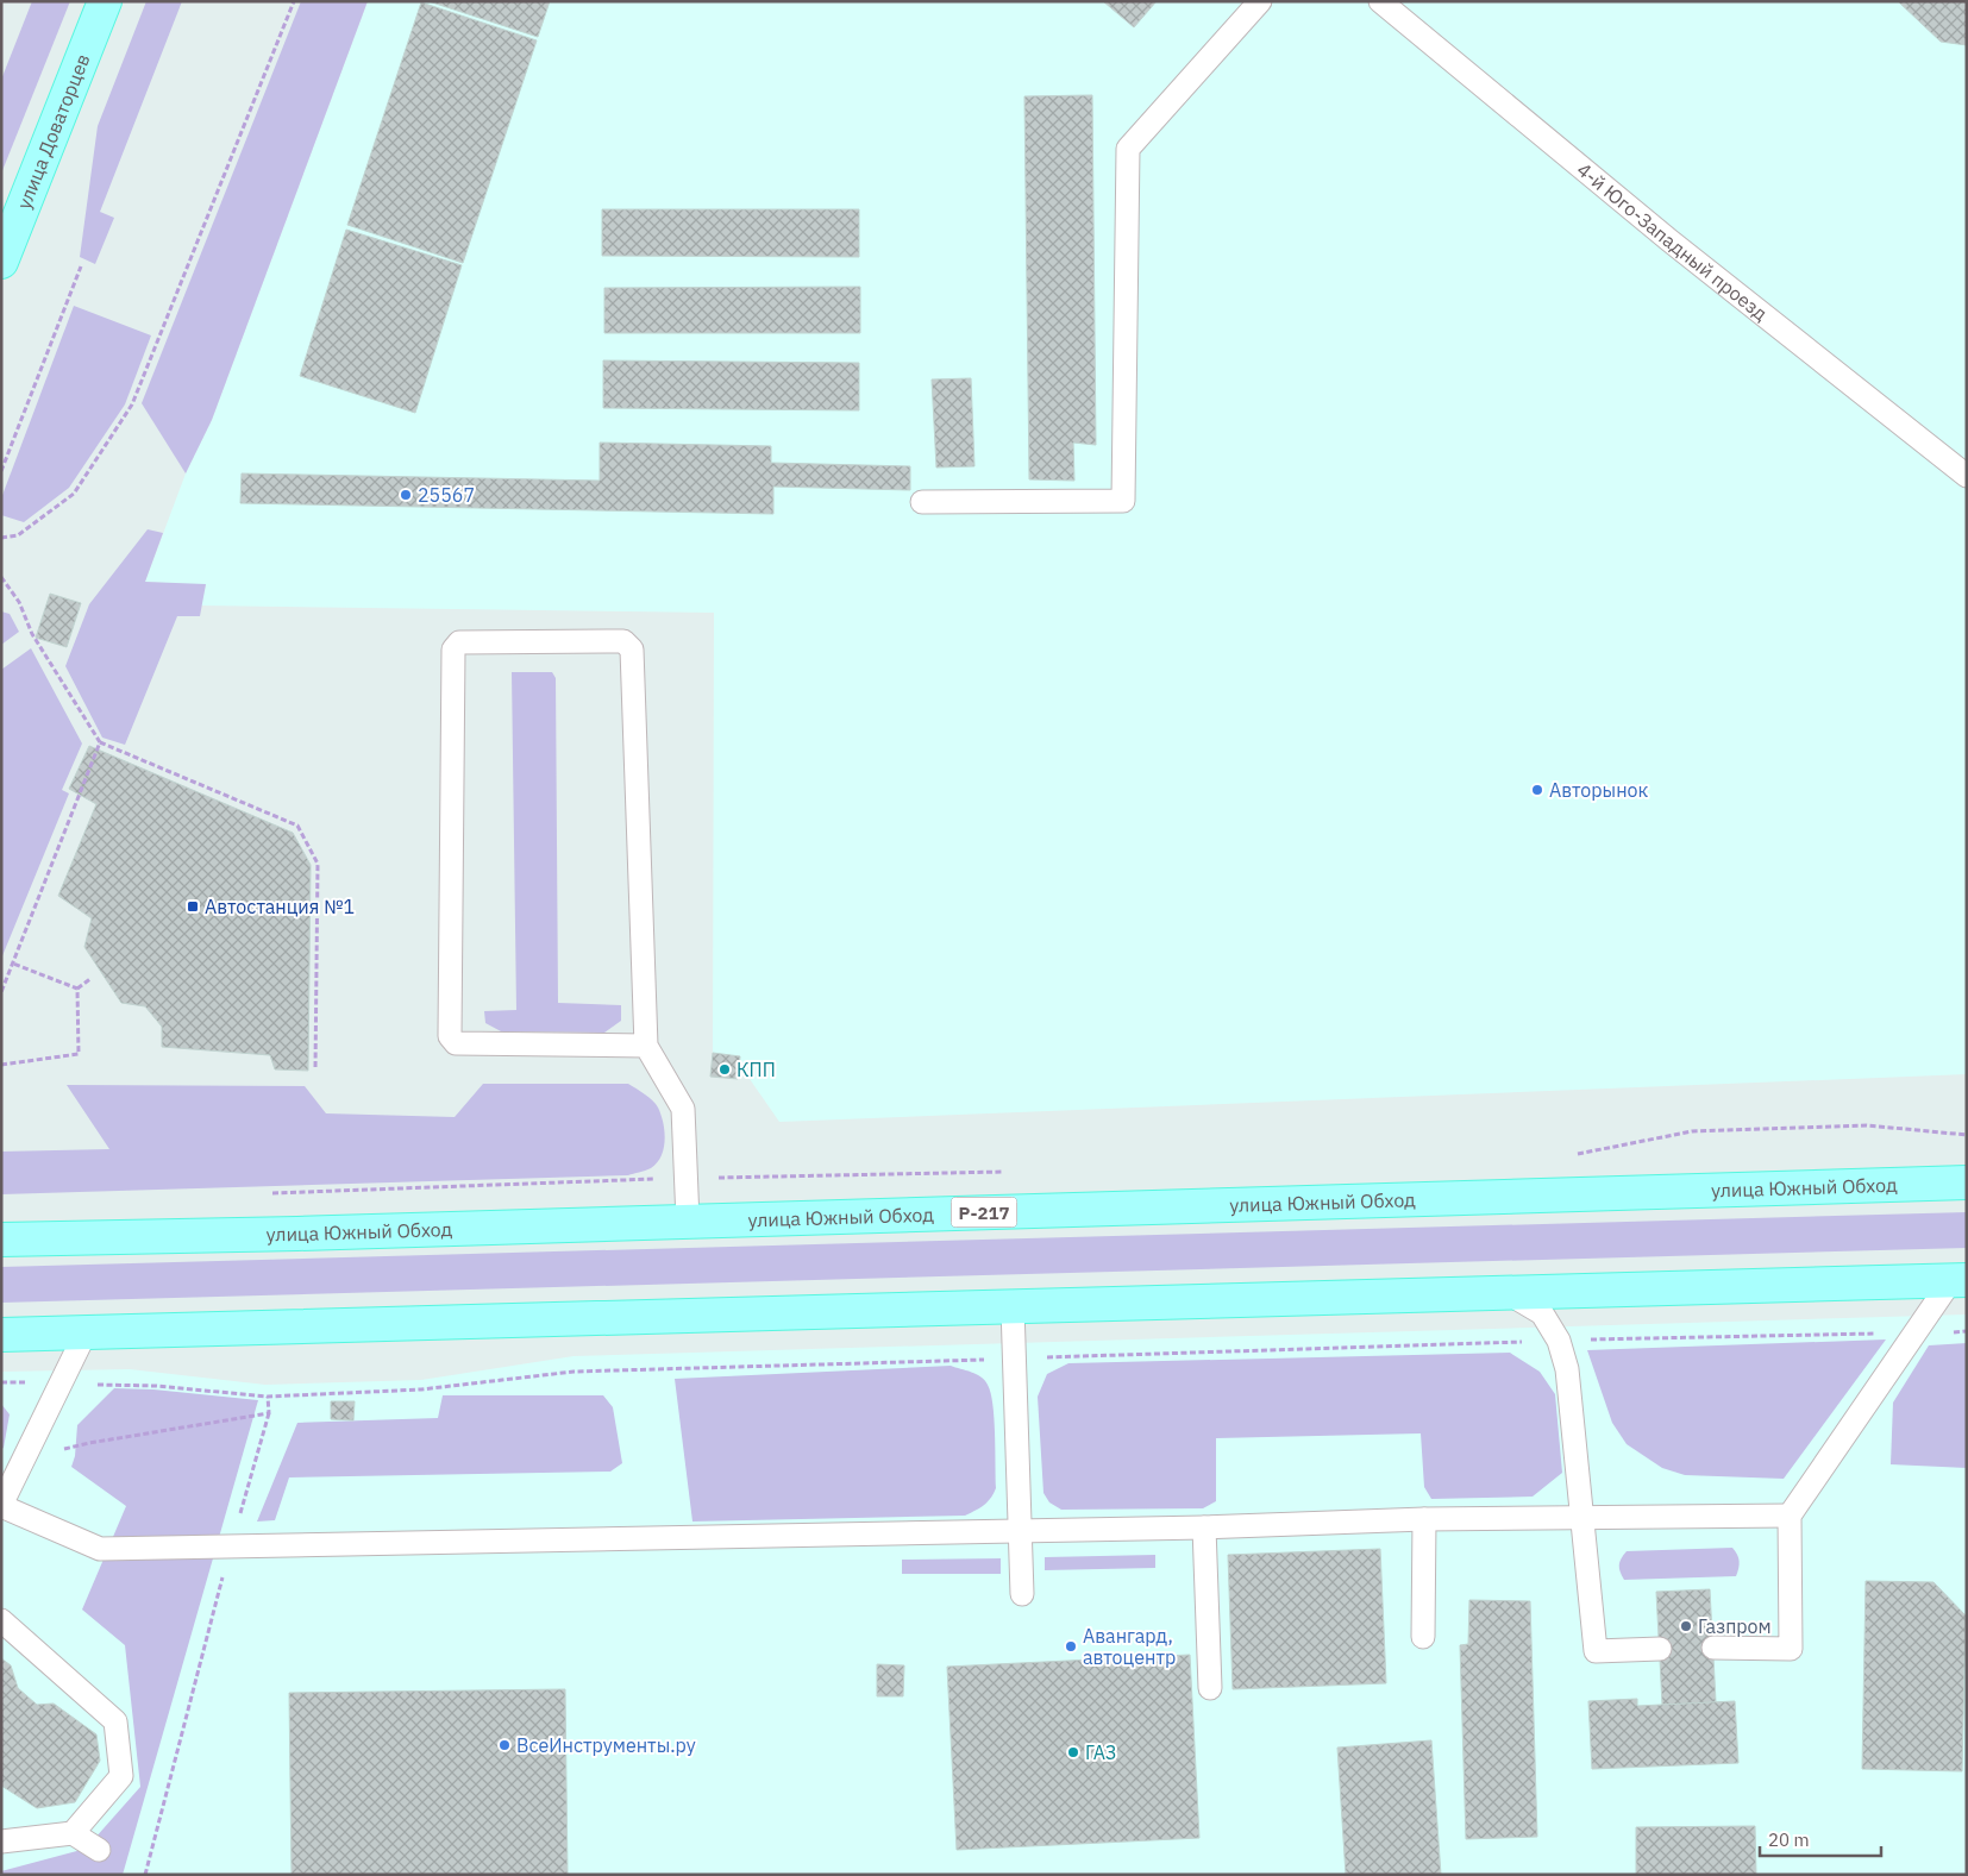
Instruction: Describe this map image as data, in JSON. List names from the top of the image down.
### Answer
{
  "streets": {
    "main road": ["улица Доваторцев", "улица Южный Обход", "Р-217"],
    "lane": ["4-й Юго-Западный проезд"]
  },
  "places": {
    "other": [
      "25567",
      "Авторынок",
      "КПП",
      "Газпром",
      "Авангард, автоцентр",
      "ВсеИнструменты.ру",
      "ГАЗ"
    ],
    "transit": ["Автостанция №1"]
  },
  "scale_bar": "20 m"
}
